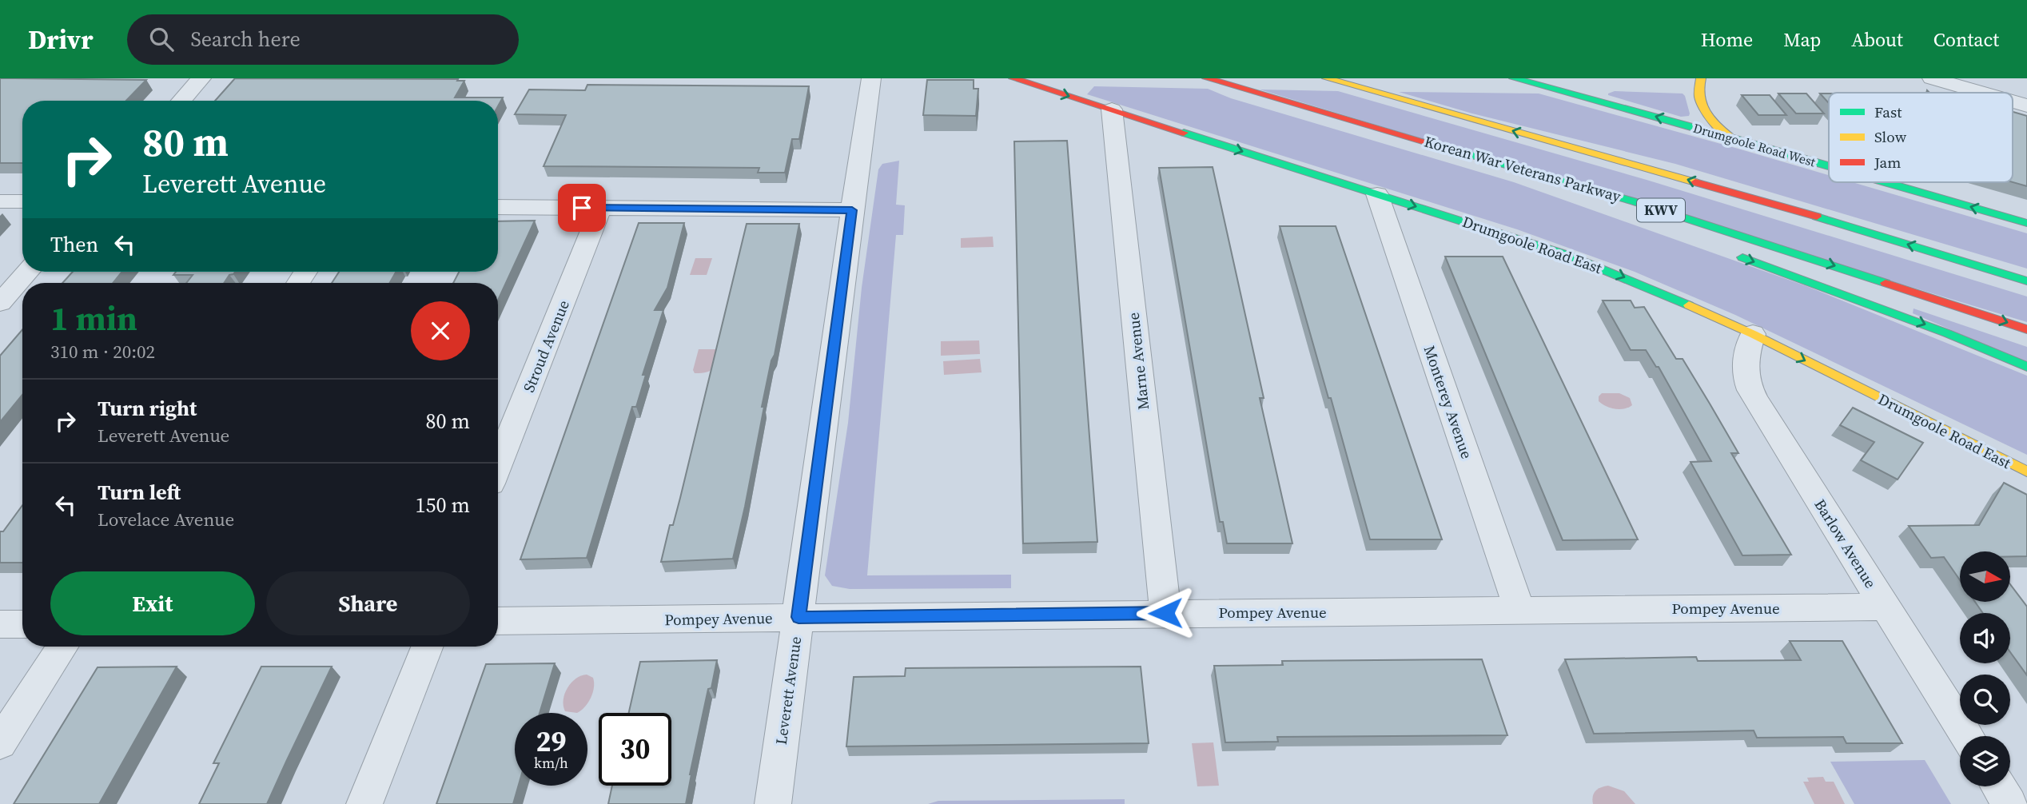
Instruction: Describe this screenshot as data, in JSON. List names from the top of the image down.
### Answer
{
  "streets": {
    "main road": [
      "Drumgoole Road West",
      "Korean War Veterans Parkway",
      "KWV",
      "Drumgoole Road East"
    ],
    "street": [
      "Stroud Avenue",
      "Marne Avenue",
      "Monterey Avenue",
      "Barlow Avenue",
      "Pompey Avenue",
      "Leverett Avenue"
    ]
  },
  "crossings": [
    ["Drumgoole Road East", "Marne Avenue"],
    ["Drumgoole Road East", "Monterey Avenue"],
    ["Drumgoole Road East", "Barlow Avenue"],
    ["Marne Avenue", "Pompey Avenue"],
    ["Monterey Avenue", "Pompey Avenue"],
    ["Barlow Avenue", "Pompey Avenue"],
    ["Pompey Avenue", "Leverett Avenue"]
  ],
  "legend": ["Fast", "Slow", "Jam"],
  "north": "right",
  "page": {
    "header": "Drivr",
    "search": "Search here",
    "nav": [
      "Home",
      "Map",
      "About",
      "Contact"
    ],
    "turn": ["80 m", "Leverett Avenue"],
    "then": "Then",
    "heading": ["1 min", "310 m · 20:02"],
    "list": [
      {
        "name": "Turn right",
        "note": "Leverett Avenue",
        "value": "80 m"
      },
      {
        "name": "Turn left",
        "note": "Lovelace Avenue",
        "value": "150 m"
      }
    ],
    "buttons": ["Exit", "Share"],
    "speed": "29 km/h",
    "limit": "30"
  }
}
